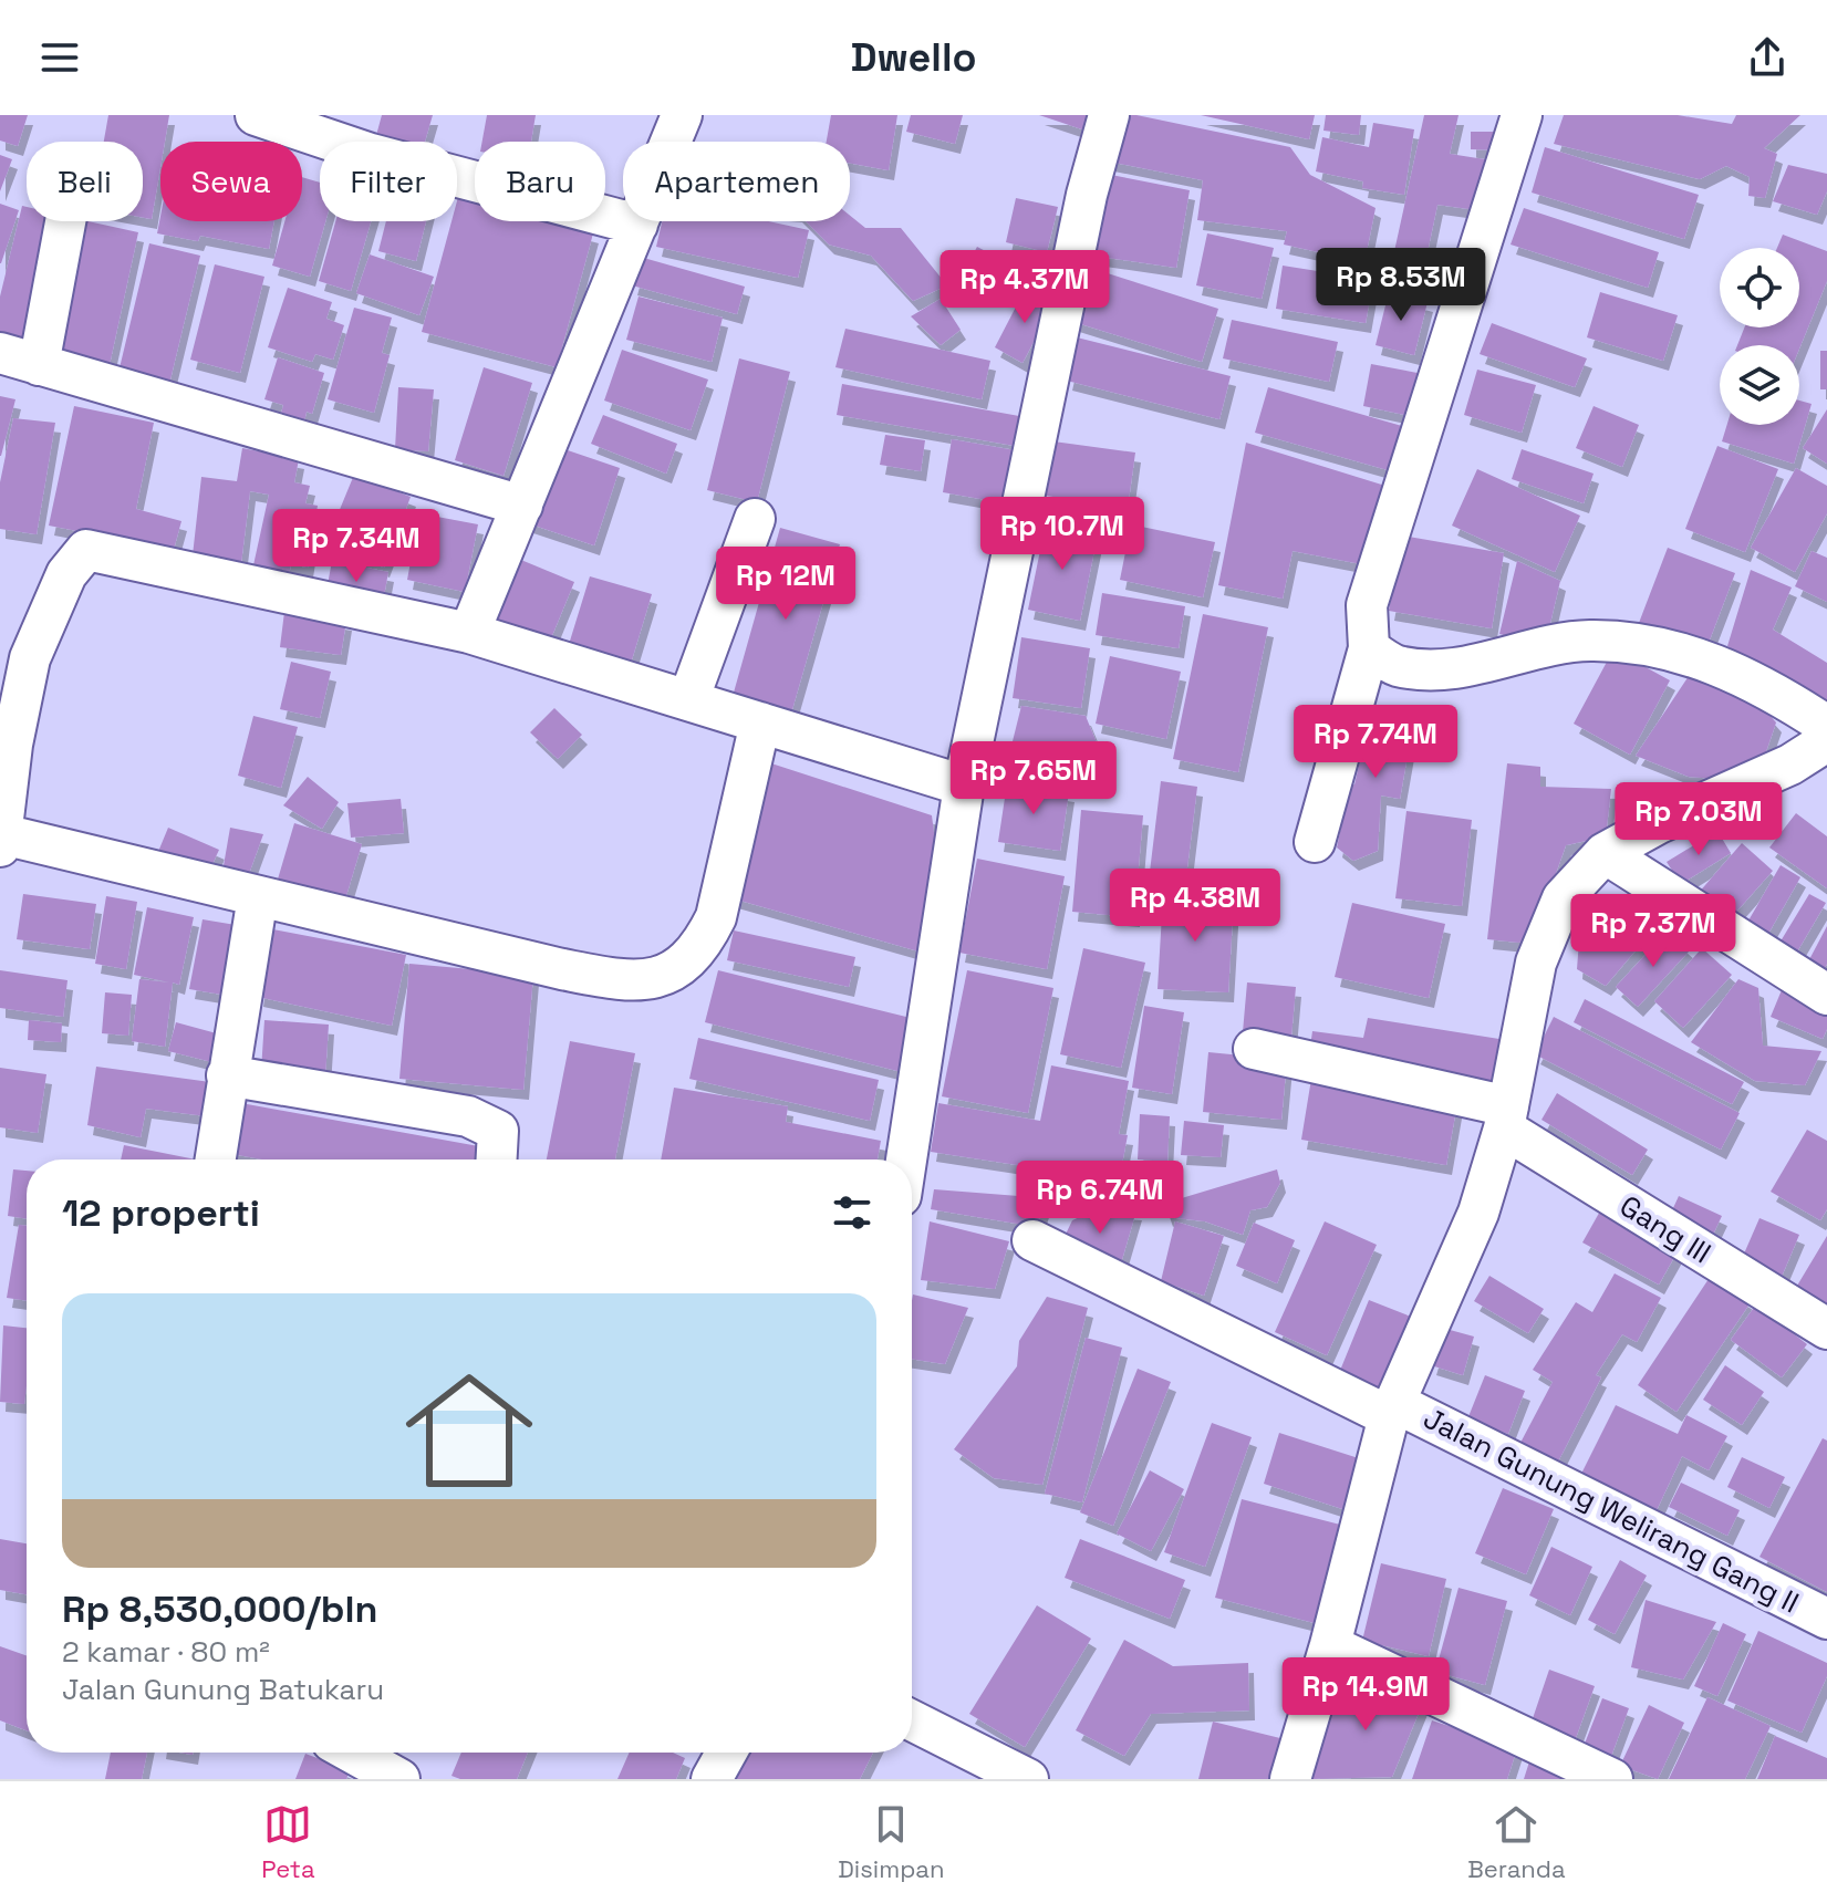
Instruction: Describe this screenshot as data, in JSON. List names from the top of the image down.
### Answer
{
  "streets": {
    "street": ["Gang III", "Jalan Gunung Welirang Gang II"]
  },
  "page": {
    "header": "Dwello",
    "chip": [
      "Beli",
      "Sewa",
      "Filter",
      "Baru",
      "Apartemen"
    ],
    "price": [
      "Rp 8.53M",
      "Rp 4.37M",
      "Rp 10.7M",
      "Rp 7.34M",
      "Rp 12M",
      "Rp 7.74M",
      "Rp 7.65M",
      "Rp 7.03M",
      "Rp 4.38M",
      "Rp 7.37M",
      "Rp 6.74M",
      "Rp 14.9M"
    ],
    "heading": "12 properti",
    "list": [
      {
        "name": "Rp 8,530,000/bln",
        "note": "2 kamar · 80 m² · Jalan Gunung Batukaru"
      }
    ],
    "tabs": ["Peta", "Disimpan", "Beranda"]
  }
}
